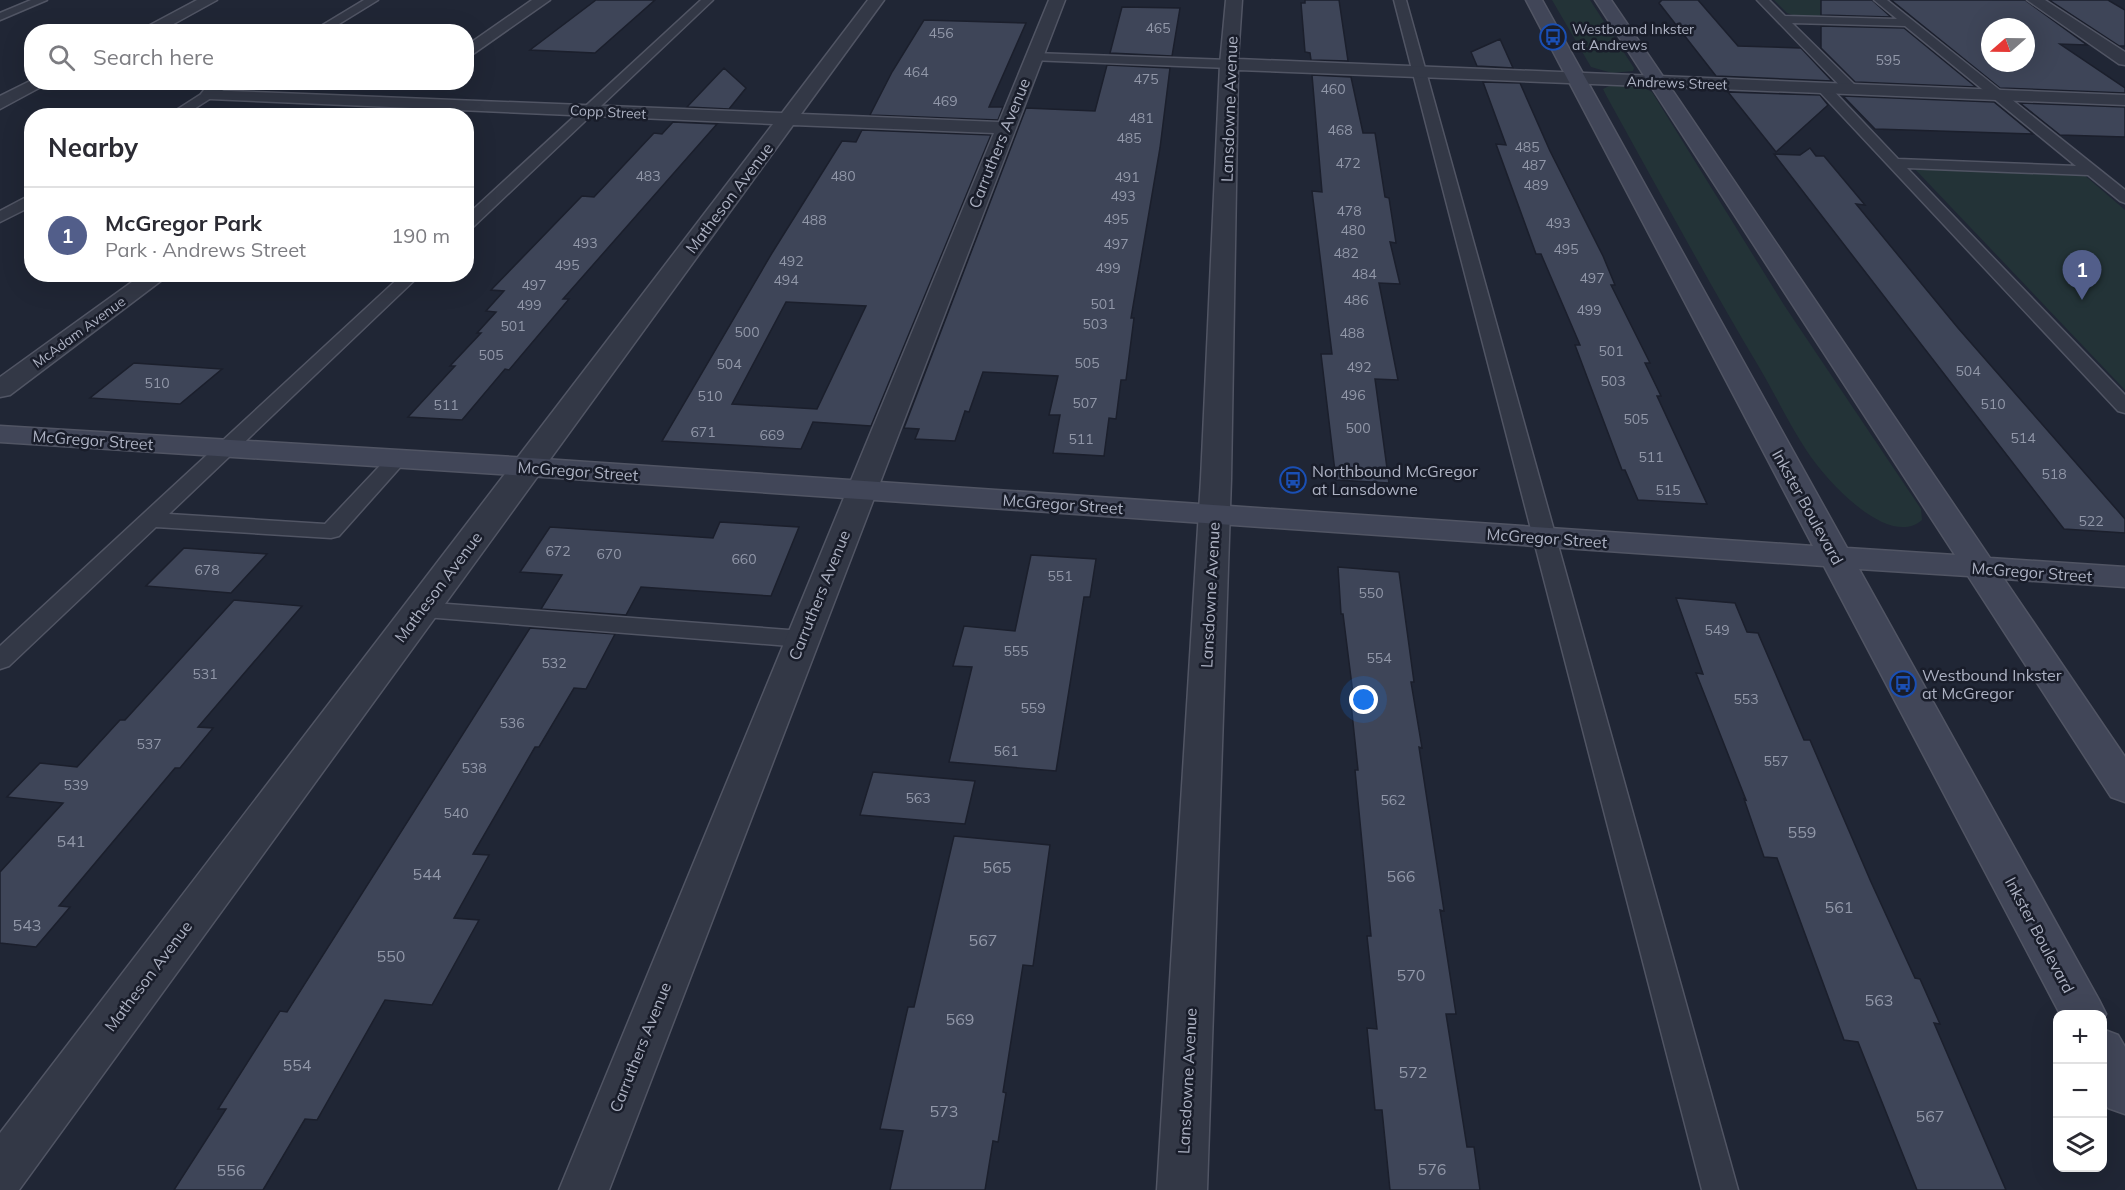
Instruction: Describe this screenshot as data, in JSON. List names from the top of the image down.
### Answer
{
  "streets": {
    "main road": ["McGregor Street", "Inkster Boulevard"],
    "street": [
      "Andrews Street",
      "Lansdowne Avenue",
      "Copp Street",
      "Carruthers Avenue",
      "Matheson Avenue",
      "McAdam Avenue"
    ]
  },
  "crossings": [
    ["Andrews Street", "Lansdowne Avenue"],
    ["Andrews Street", "Inkster Boulevard"],
    ["Lansdowne Avenue", "McGregor Street"],
    ["Copp Street", "Carruthers Avenue"],
    ["Copp Street", "Matheson Avenue"],
    ["Carruthers Avenue", "McGregor Street"],
    ["Matheson Avenue", "McGregor Street"],
    ["McGregor Street", "Inkster Boulevard"]
  ],
  "places": {
    "bus stop": ["Westbound Inkster at Andrews", "Northbound McGregor at Lansdowne", "Westbound Inkster at McGregor"]
  },
  "house_numbers": [
    "465",
    "456",
    "595",
    "464",
    "475",
    "460",
    "469",
    "481",
    "468",
    "485",
    "485",
    "472",
    "487",
    "483",
    "480",
    "491",
    "489",
    "493",
    "478",
    "495",
    "488",
    "493",
    "480",
    "493",
    "497",
    "495",
    "482",
    "492",
    "495",
    "499",
    "484",
    "497",
    "494",
    "497",
    "486",
    "501",
    "499",
    "499",
    "503",
    "501",
    "500",
    "488",
    "501",
    "505",
    "505",
    "504",
    "492",
    "504",
    "503",
    "510",
    "496",
    "510",
    "507",
    "510",
    "511",
    "505",
    "500",
    "671",
    "669",
    "514",
    "511",
    "511",
    "518",
    "515",
    "522",
    "672",
    "670",
    "660",
    "678",
    "551",
    "550",
    "549",
    "555",
    "554",
    "532",
    "531",
    "553",
    "559",
    "536",
    "537",
    "561",
    "557",
    "538",
    "539",
    "563",
    "562",
    "540",
    "559",
    "541",
    "565",
    "544",
    "566",
    "561",
    "543",
    "567",
    "550",
    "570",
    "563",
    "569",
    "554",
    "572",
    "573",
    "567",
    "576",
    "556"
  ],
  "north": "left",
  "page": {
    "search": "Search here",
    "heading": "Nearby",
    "list": [
      {
        "mark": "1",
        "name": "McGregor Park",
        "note": "Park · Andrews Street",
        "value": "190 m"
      }
    ],
    "pins": "1",
    "map_buttons": ["+", "−"]
  }
}
